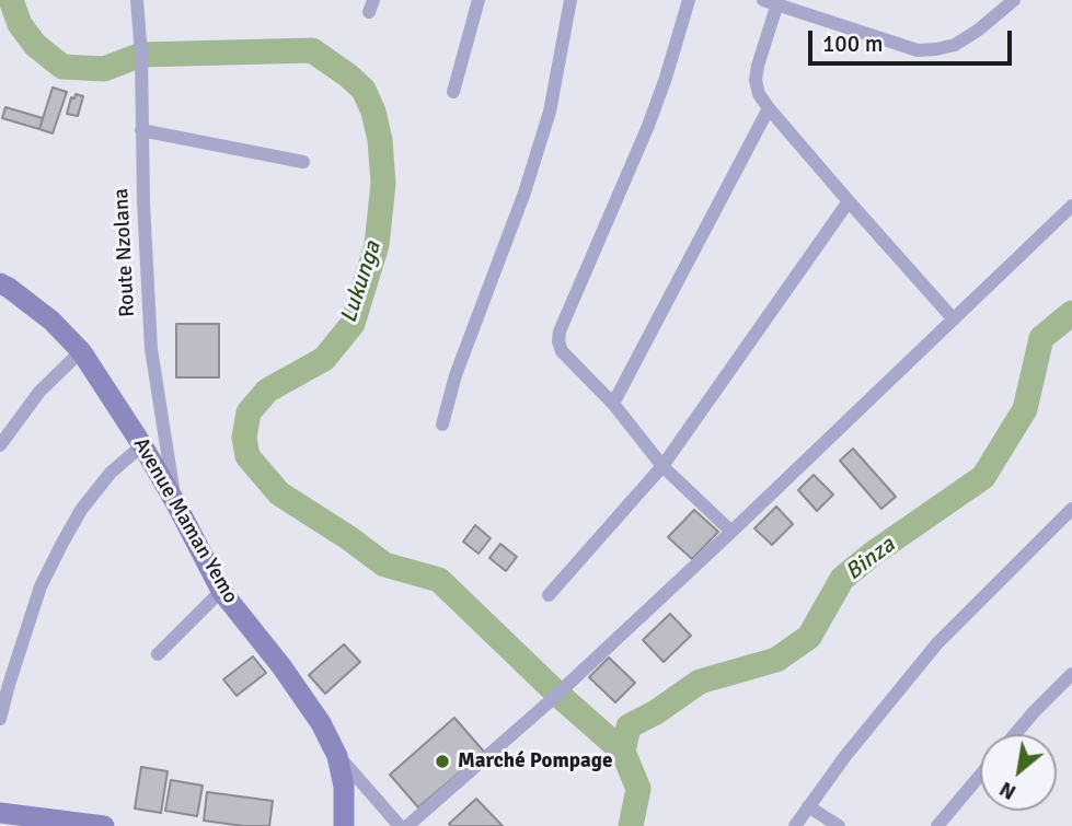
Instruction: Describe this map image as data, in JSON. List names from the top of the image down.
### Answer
{
  "streets": {
    "street": ["Route Nzolana", "Avenue Maman Yemo"]
  },
  "crossings": [
    ["Route Nzolana", "Avenue Maman Yemo"]
  ],
  "water": ["Lukunga", "Binza"],
  "places": ["Marché Pompage"],
  "scale_bar": "100 m",
  "north": "bottom left"
}
